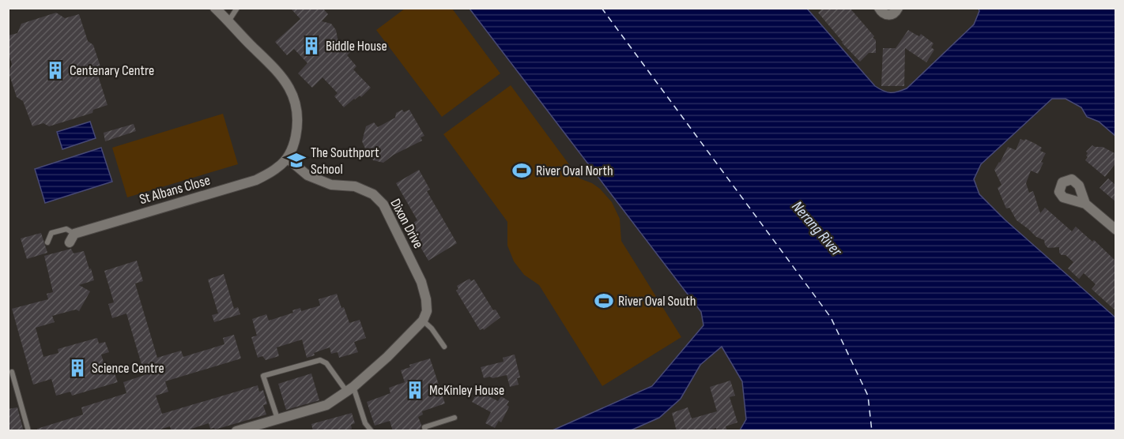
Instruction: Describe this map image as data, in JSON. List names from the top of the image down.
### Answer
{
  "streets": {
    "street": ["St Albans Close", "Dixon Drive"]
  },
  "crossings": [
    ["St Albans Close", "Dixon Drive"]
  ],
  "water": ["Nerang River"],
  "places": {
    "building": [
      "Biddle House",
      "Centenary Centre",
      "Science Centre",
      "McKinley House"
    ],
    "school or university": ["The Southport School"],
    "sports": ["River Oval North", "River Oval South"]
  }
}
